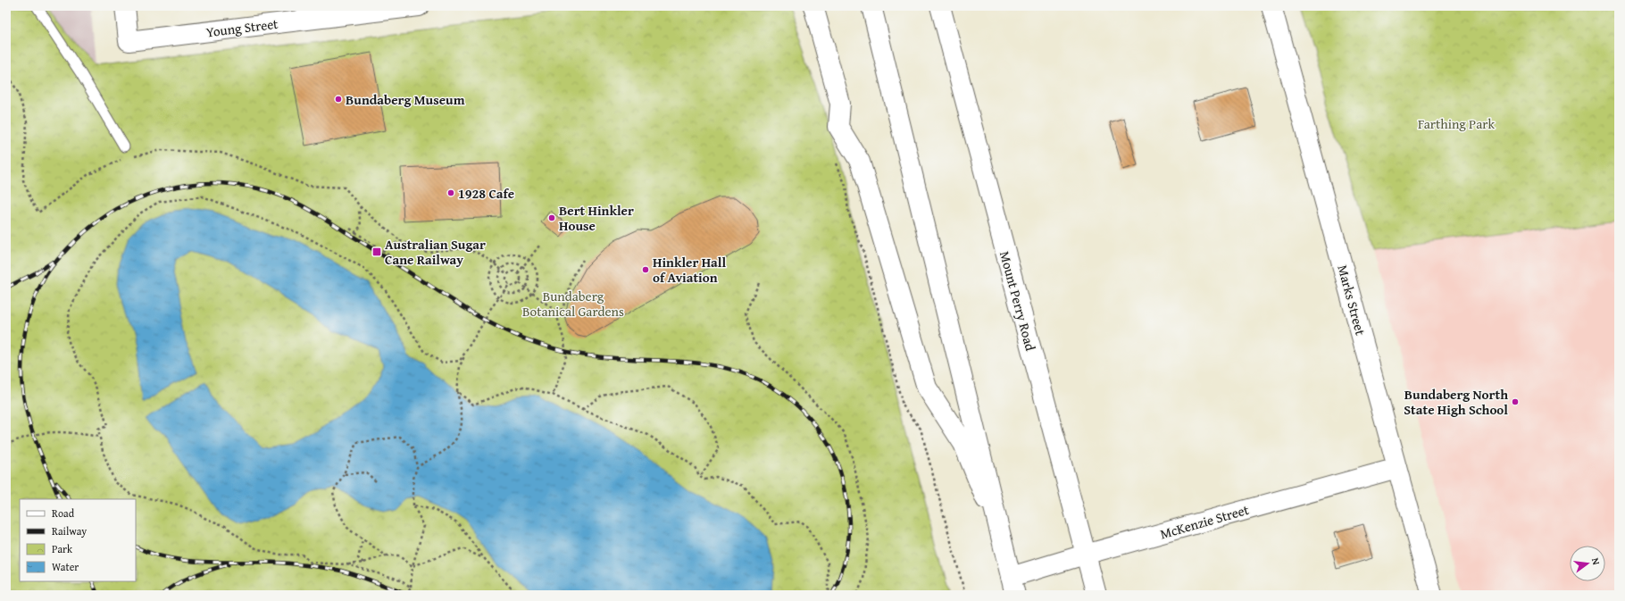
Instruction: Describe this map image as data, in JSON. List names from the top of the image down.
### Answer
{
  "streets": {
    "street": [
      "Young Street",
      "Marks Street",
      "Mount Perry Road",
      "McKenzie Street"
    ]
  },
  "crossings": [
    ["Marks Street", "McKenzie Street"],
    ["Mount Perry Road", "McKenzie Street"]
  ],
  "parks": ["Farthing Park", "Bundaberg Botanical Gardens"],
  "places": {
    "other": [
      "Bundaberg Museum",
      "1928 Cafe",
      "Bert Hinkler House",
      "Hinkler Hall of Aviation",
      "Bundaberg North State High School"
    ],
    "transit": ["Australian Sugar Cane Railway"]
  },
  "legend": [
    "Road",
    "Railway",
    "Park",
    "Water"
  ],
  "north": "right"
}
